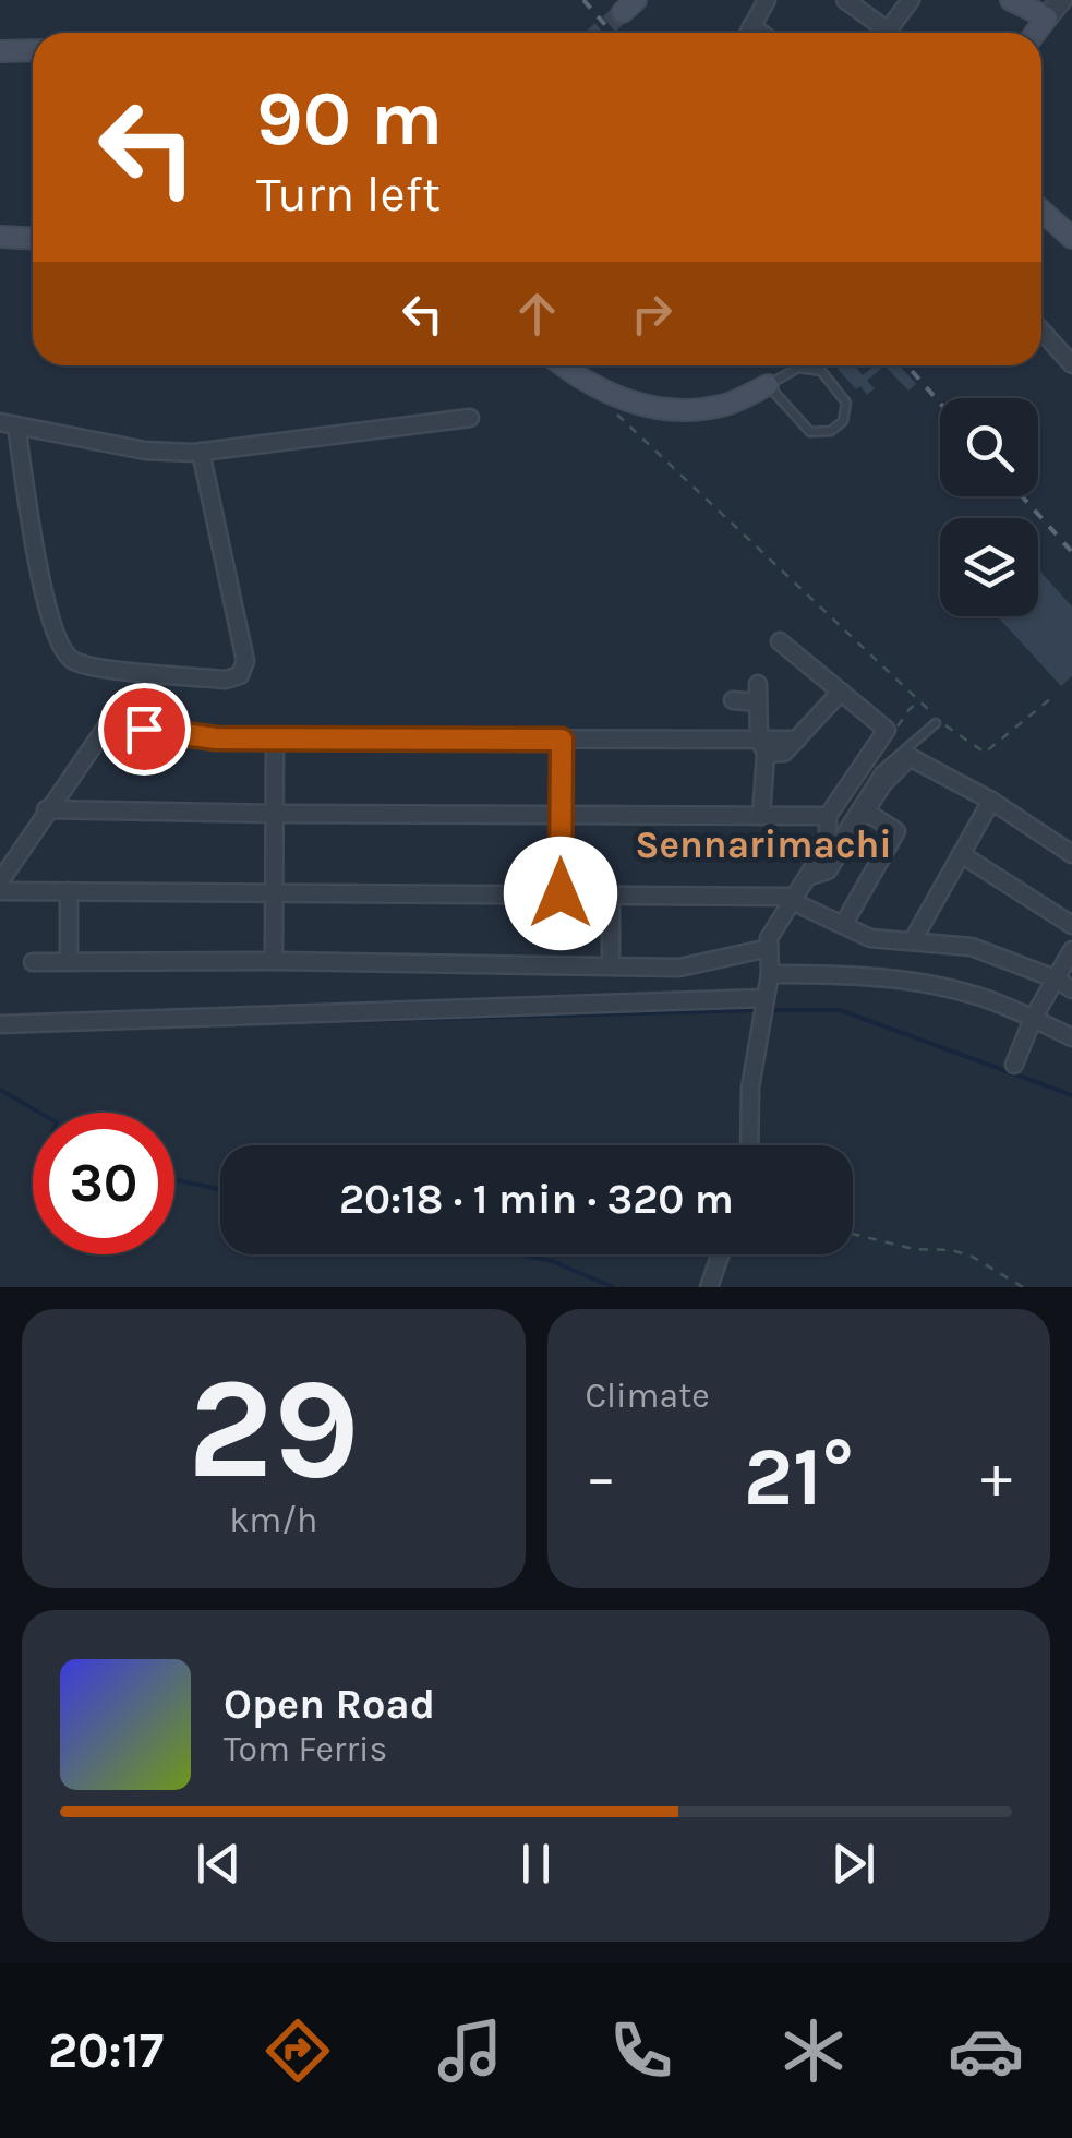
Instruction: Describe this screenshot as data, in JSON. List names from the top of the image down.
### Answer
{
  "districts": ["Sennarimachi"],
  "page": {
    "turn": ["90 m", "Turn left"],
    "limit": "30",
    "trip": "20:18 · 1 min · 320 m",
    "tile": [
      ["29", "km/h"],
      "Climate"
    ],
    "heat": ["−", "21°", "+"],
    "song": ["Open Road", "Tom Ferris"],
    "tabs": "20:17"
  }
}
